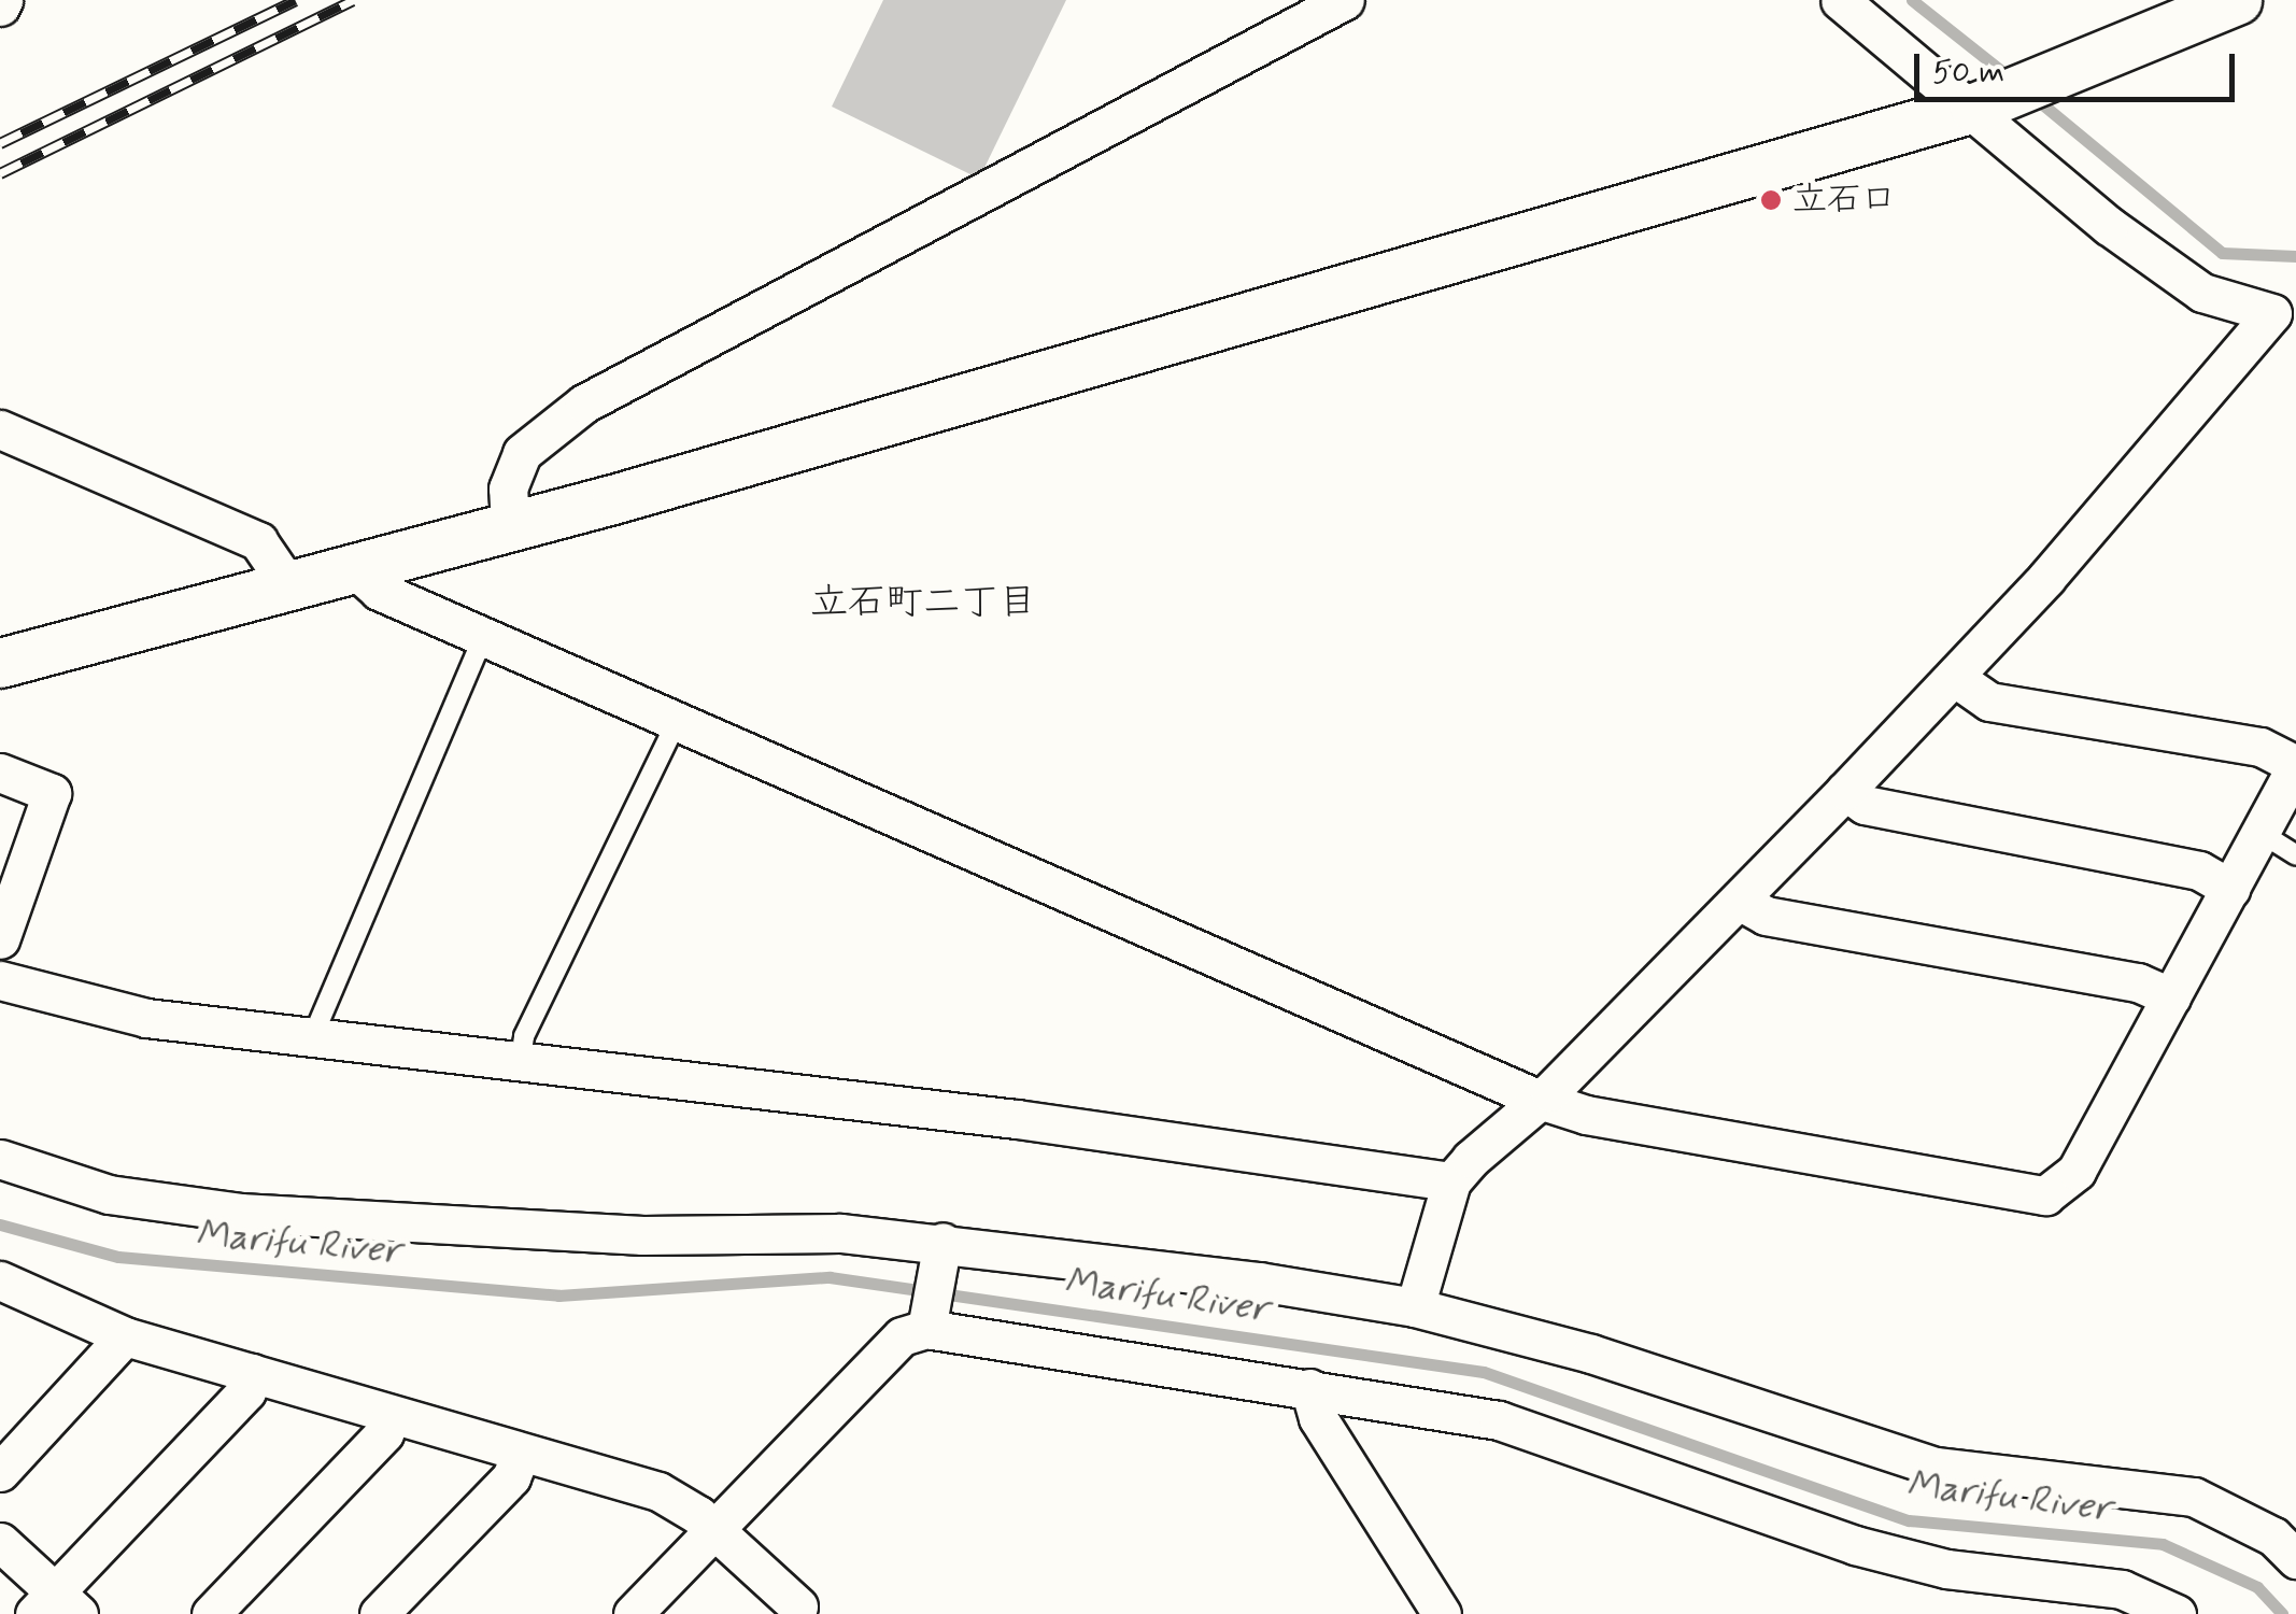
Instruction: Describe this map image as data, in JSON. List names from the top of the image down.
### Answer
{
  "districts": ["立石町二丁目"],
  "water": ["Marifu River"],
  "places": ["立石口"],
  "scale_bar": "50 m"
}
